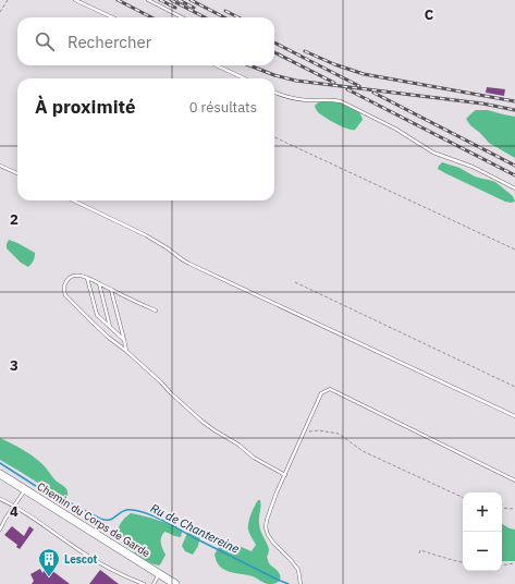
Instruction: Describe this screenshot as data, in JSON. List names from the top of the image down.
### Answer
{
  "streets": {
    "street": ["Chemin du Corps de Garde"]
  },
  "water": ["Ru de Chantereine"],
  "places": {
    "building": ["Lescot"]
  },
  "page": {
    "search": "Rechercher",
    "heading": ["À proximité", "0 résultats"],
    "map_buttons": ["+", "−"]
  },
  "grid": {
    "columns": ["C"],
    "rows": ["2", "3", "4"]
  }
}
